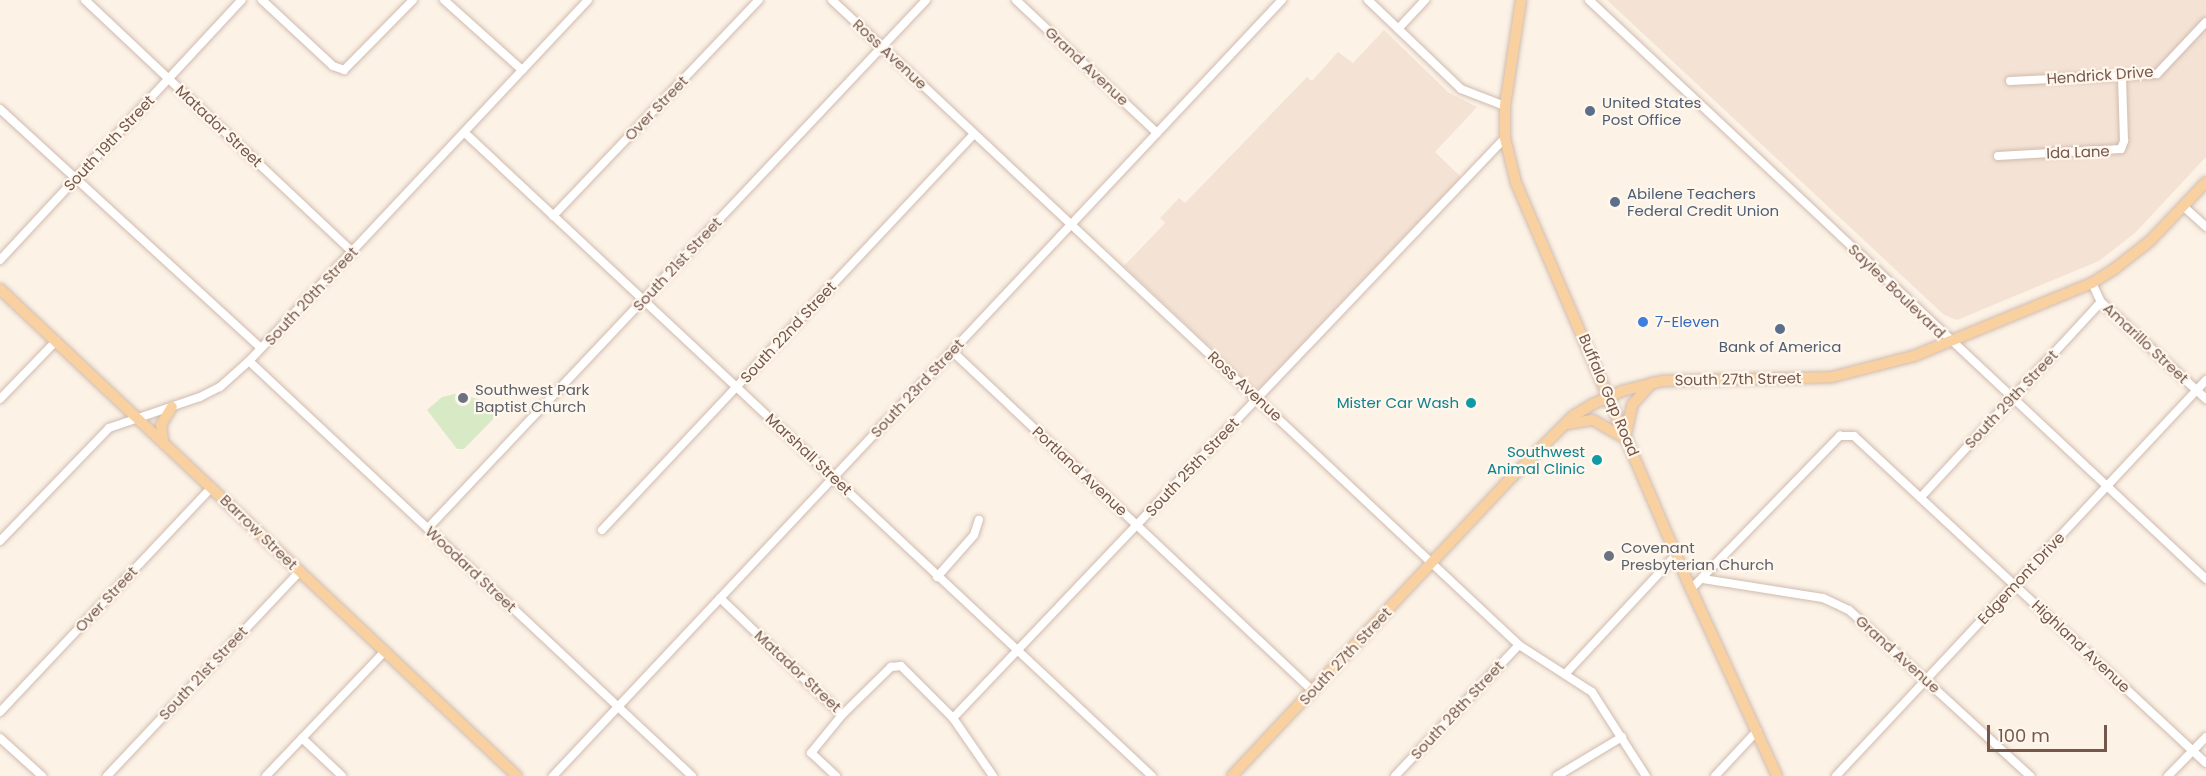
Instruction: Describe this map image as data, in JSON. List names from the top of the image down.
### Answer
{
  "streets": {
    "main road": ["South 27th Street", "Buffalo Gap Road", "Barrow Street"],
    "street": [
      "Ross Avenue",
      "Grand Avenue",
      "Hendrick Drive",
      "Over Street",
      "Matador Street",
      "South 19th Street",
      "Ida Lane",
      "South 21st Street",
      "Sayles Boulevard",
      "South 20th Street",
      "South 22nd Street",
      "Amarillo Street",
      "South 23rd Street",
      "South 29th Street",
      "Marshall Street",
      "South 25th Street",
      "Portland Avenue",
      "Woodard Street",
      "Edgemont Drive",
      "Highland Avenue",
      "South 28th Street"
    ]
  },
  "crossings": [
    ["Ross Avenue", "South 21st Street"],
    ["Ross Avenue", "South 22nd Street"],
    ["Ross Avenue", "South 27th Street"],
    ["Ross Avenue", "South 23rd Street"],
    ["Ross Avenue", "South 25th Street"],
    ["Ross Avenue", "South 28th Street"],
    ["Grand Avenue", "South 23rd Street"],
    ["Grand Avenue", "Edgemont Drive"],
    ["Grand Avenue", "Highland Avenue"],
    ["Hendrick Drive", "Ida Lane"],
    ["Over Street", "Marshall Street"],
    ["Over Street", "Barrow Street"],
    ["Matador Street", "South 19th Street"],
    ["Matador Street", "South 20th Street"],
    ["Matador Street", "South 23rd Street"],
    ["Matador Street", "South 25th Street"],
    ["South 21st Street", "Marshall Street"],
    ["South 21st Street", "Barrow Street"],
    ["South 21st Street", "Woodard Street"],
    ["Sayles Boulevard", "South 27th Street"],
    ["Sayles Boulevard", "South 29th Street"],
    ["Sayles Boulevard", "Edgemont Drive"],
    ["South 20th Street", "Marshall Street"],
    ["South 20th Street", "Barrow Street"],
    ["South 20th Street", "Woodard Street"],
    ["South 22nd Street", "Marshall Street"],
    ["Amarillo Street", "South 27th Street"],
    ["Amarillo Street", "South 29th Street"],
    ["Amarillo Street", "Edgemont Drive"],
    ["South 27th Street", "Buffalo Gap Road"],
    ["South 27th Street", "Portland Avenue"],
    ["South 23rd Street", "Marshall Street"],
    ["South 23rd Street", "Portland Avenue"],
    ["South 23rd Street", "Woodard Street"],
    ["Buffalo Gap Road", "South 25th Street"],
    ["South 29th Street", "Highland Avenue"],
    ["Marshall Street", "South 25th Street"],
    ["South 25th Street", "Portland Avenue"],
    ["Edgemont Drive", "Highland Avenue"]
  ],
  "places": [
    "United States Post Office",
    "Abilene Teachers Federal Credit Union",
    "7-Eleven",
    "Bank of America",
    "Southwest Park Baptist Church",
    "Mister Car Wash",
    "Southwest Animal Clinic",
    "Covenant Presbyterian Church"
  ],
  "scale_bar": "100 m"
}
